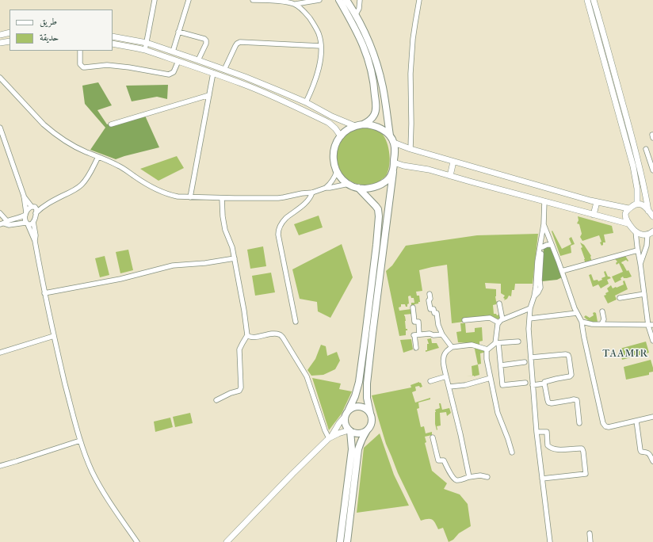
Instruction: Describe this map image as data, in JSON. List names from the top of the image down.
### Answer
{
  "districts": ["TAAMIR"],
  "legend": ["طريق", "حديقة"]
}
